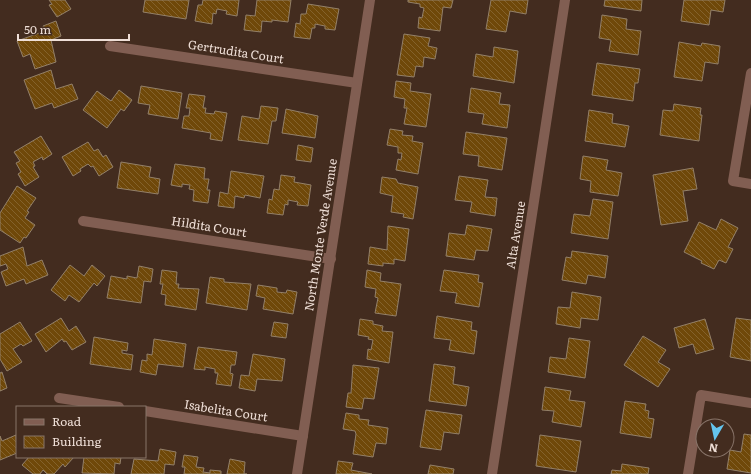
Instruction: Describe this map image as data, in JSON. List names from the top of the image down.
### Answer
{
  "streets": {
    "street": [
      "Gertrudita Court",
      "Hildita Court",
      "North Monte Verde Avenue",
      "Alta Avenue",
      "Isabelita Court"
    ]
  },
  "crossings": [
    ["Gertrudita Court", "North Monte Verde Avenue"],
    ["Hildita Court", "North Monte Verde Avenue"],
    ["North Monte Verde Avenue", "Isabelita Court"]
  ],
  "legend": ["Road", "Building"],
  "scale_bar": "50 m",
  "north": "bottom"
}
